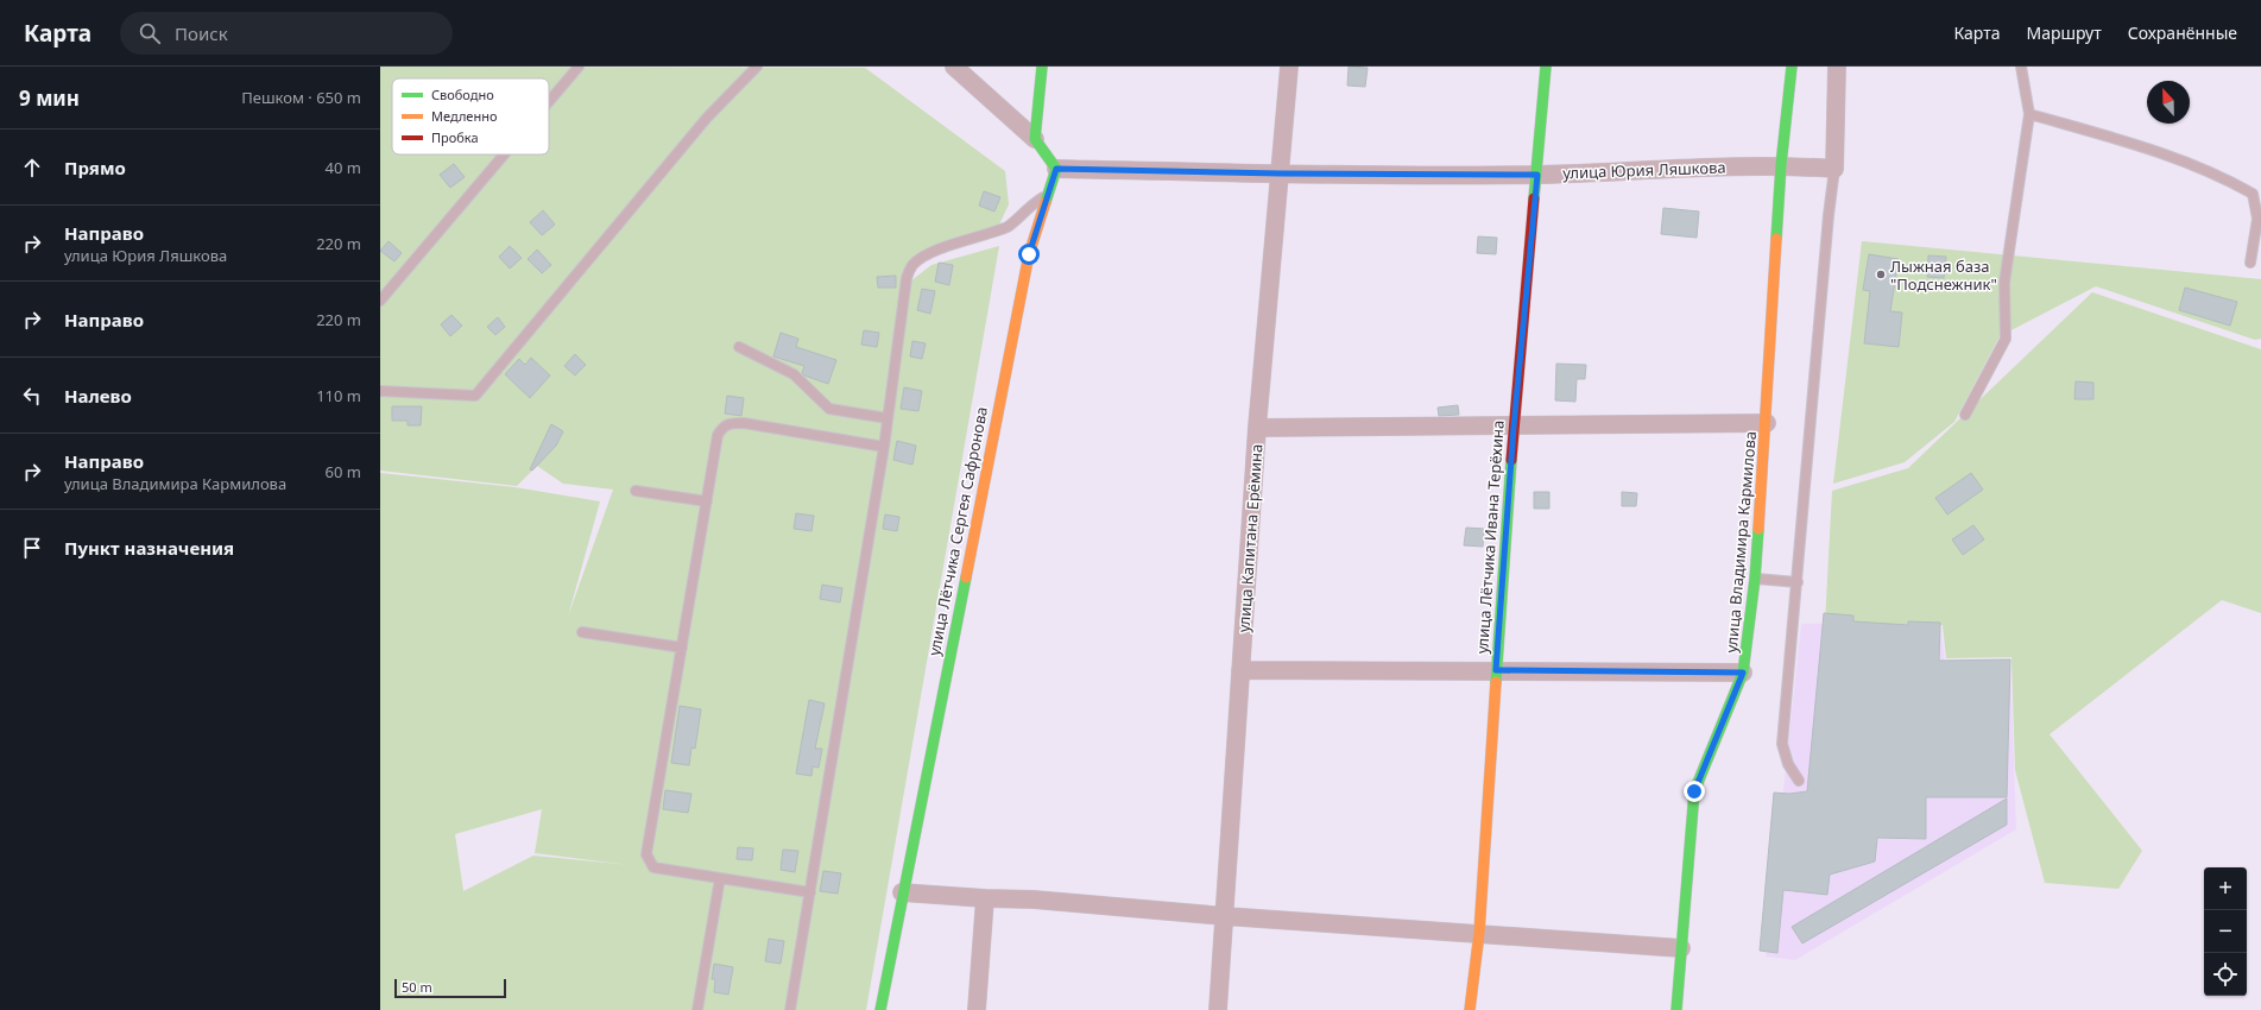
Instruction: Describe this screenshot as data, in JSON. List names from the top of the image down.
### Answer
{
  "streets": {
    "street": [
      "улица Юрия Ляшкова",
      "улица Лётчика Сергея Сафронова",
      "улица Лётчика Ивана Терёхина",
      "улица Капитана Ерёмина",
      "улица Владимира Кармилова"
    ]
  },
  "crossings": [
    ["улица Юрия Ляшкова", "улица Лётчика Сергея Сафронова"],
    ["улица Юрия Ляшкова", "улица Лётчика Ивана Терёхина"],
    ["улица Юрия Ляшкова", "улица Капитана Ерёмина"],
    ["улица Юрия Ляшкова", "улица Владимира Кармилова"]
  ],
  "places": ["Лыжная база \"Подснежник\""],
  "legend": ["Свободно", "Медленно", "Пробка"],
  "scale_bar": "50 m",
  "north": "top",
  "page": {
    "header": "Карта",
    "search": "Поиск",
    "nav": ["Карта", "Маршрут", "Сохранённые"],
    "heading": ["9 мин", "Пешком · 650 m"],
    "list": [
      ["Прямо", "40 m"],
      ["Направо", "улица Юрия Ляшкова", "220 m"],
      ["Направо", "220 m"],
      ["Налево", "110 m"],
      ["Направо", "улица Владимира Кармилова", "60 m"],
      "Пункт назначения"
    ],
    "map_buttons": ["+", "−"],
    "scale": "50 m"
  }
}
